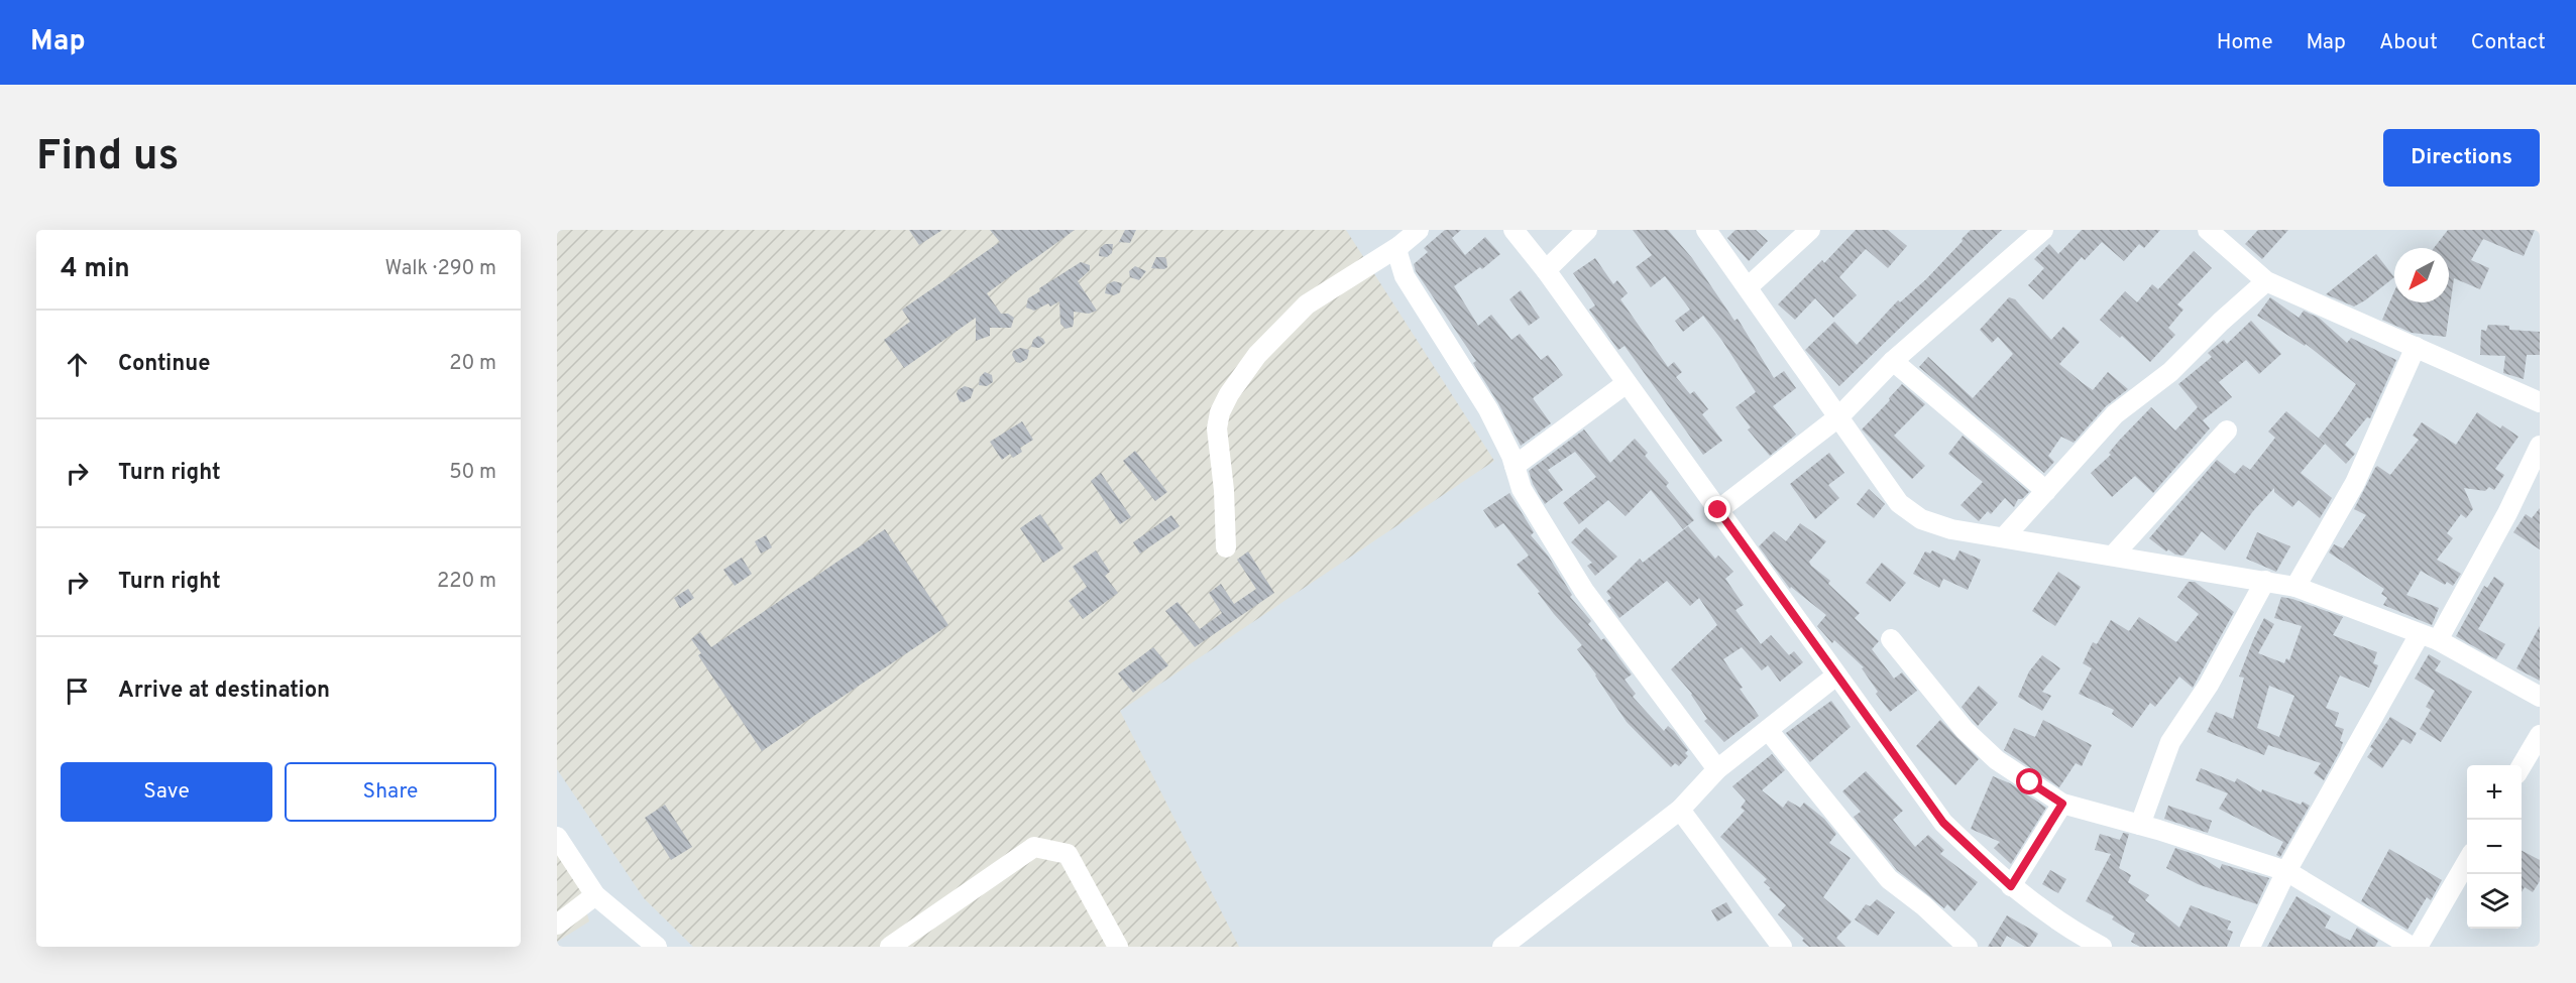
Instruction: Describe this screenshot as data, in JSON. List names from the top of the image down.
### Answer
{
  "north": "bottom left",
  "page": {
    "header": "Map",
    "nav": [
      "Home",
      "Map",
      "About",
      "Contact"
    ],
    "buttons": [
      "Directions",
      ["Save", "Share"]
    ],
    "title": "Find us",
    "heading": ["4 min", "Walk · 290 m"],
    "list": [
      ["Continue", "20 m"],
      ["Turn right", "50 m"],
      ["Turn right", "220 m"],
      "Arrive at destination"
    ],
    "map_buttons": ["+", "−"]
  }
}
